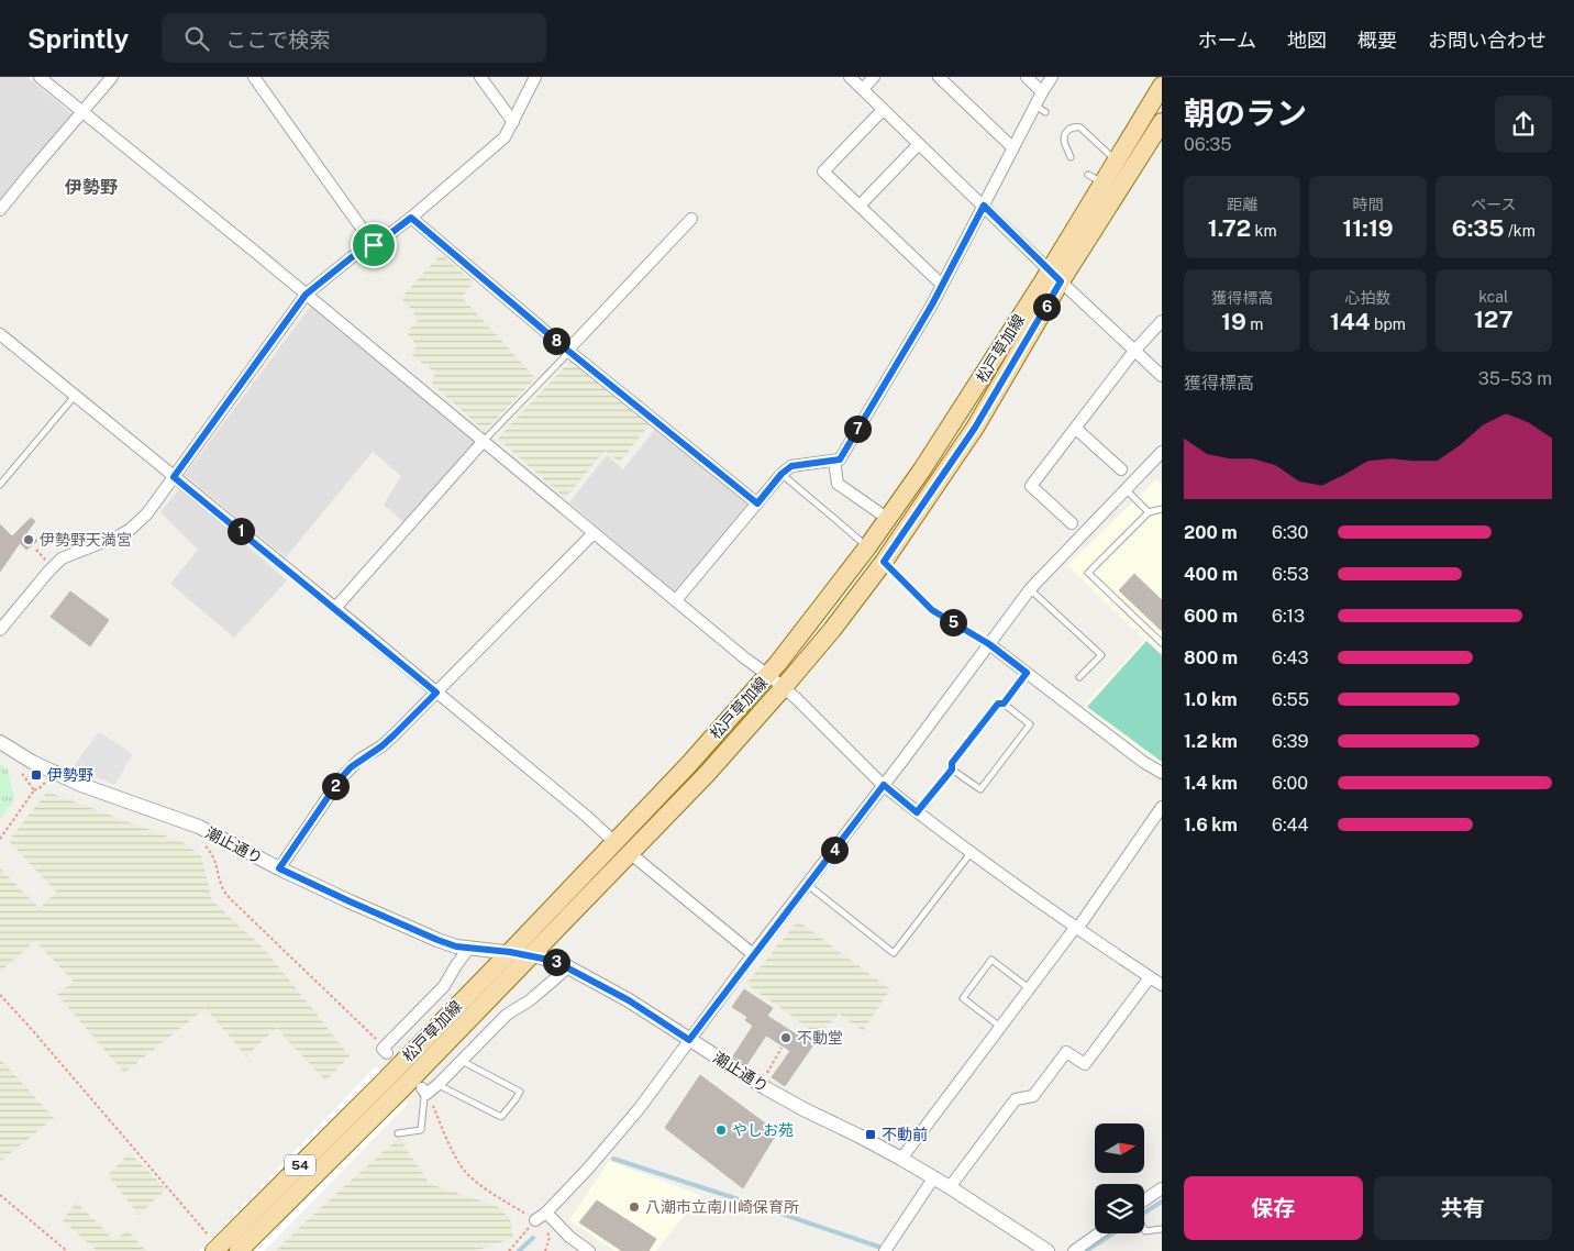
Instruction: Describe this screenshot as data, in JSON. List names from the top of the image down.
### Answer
{
  "streets": {
    "main road": ["松戸草加線", "54"],
    "street": ["潮止通り"]
  },
  "crossings": [
    ["松戸草加線", "潮止通り"]
  ],
  "districts": ["伊勢野"],
  "places": {
    "other": [
      "伊勢野天満宮",
      "不動堂",
      "やしお苑",
      "八潮市立南川崎保育所"
    ],
    "transit": ["伊勢野", "不動前"]
  },
  "north": "right",
  "page": {
    "header": "Sprintly",
    "search": "ここで検索",
    "nav": [
      "ホーム",
      "地図",
      "概要",
      "お問い合わせ"
    ],
    "heading": ["朝のラン", "06:35"],
    "stats": [
      ["距離", "1.72 km"],
      ["時間", "11:19"],
      ["ペース", "6:35 /km"],
      ["獲得標高", "19 m"],
      ["心拍数", "144 bpm"],
      ["kcal", "127"]
    ],
    "pins": [
      "6",
      "8",
      "7",
      "1",
      "5",
      "2",
      "4",
      "3"
    ],
    "chart": ["獲得標高", "35–53 m"],
    "list": [
      {
        "name": "200 m",
        "note": "6:30"
      },
      {
        "name": "400 m",
        "note": "6:53"
      },
      {
        "name": "600 m",
        "note": "6:13"
      },
      {
        "name": "800 m",
        "note": "6:43"
      },
      {
        "name": "1.0 km",
        "note": "6:55"
      },
      {
        "name": "1.2 km",
        "note": "6:39"
      },
      {
        "name": "1.4 km",
        "note": "6:00"
      },
      {
        "name": "1.6 km",
        "note": "6:44"
      }
    ],
    "buttons": ["保存", "共有"]
  }
}
